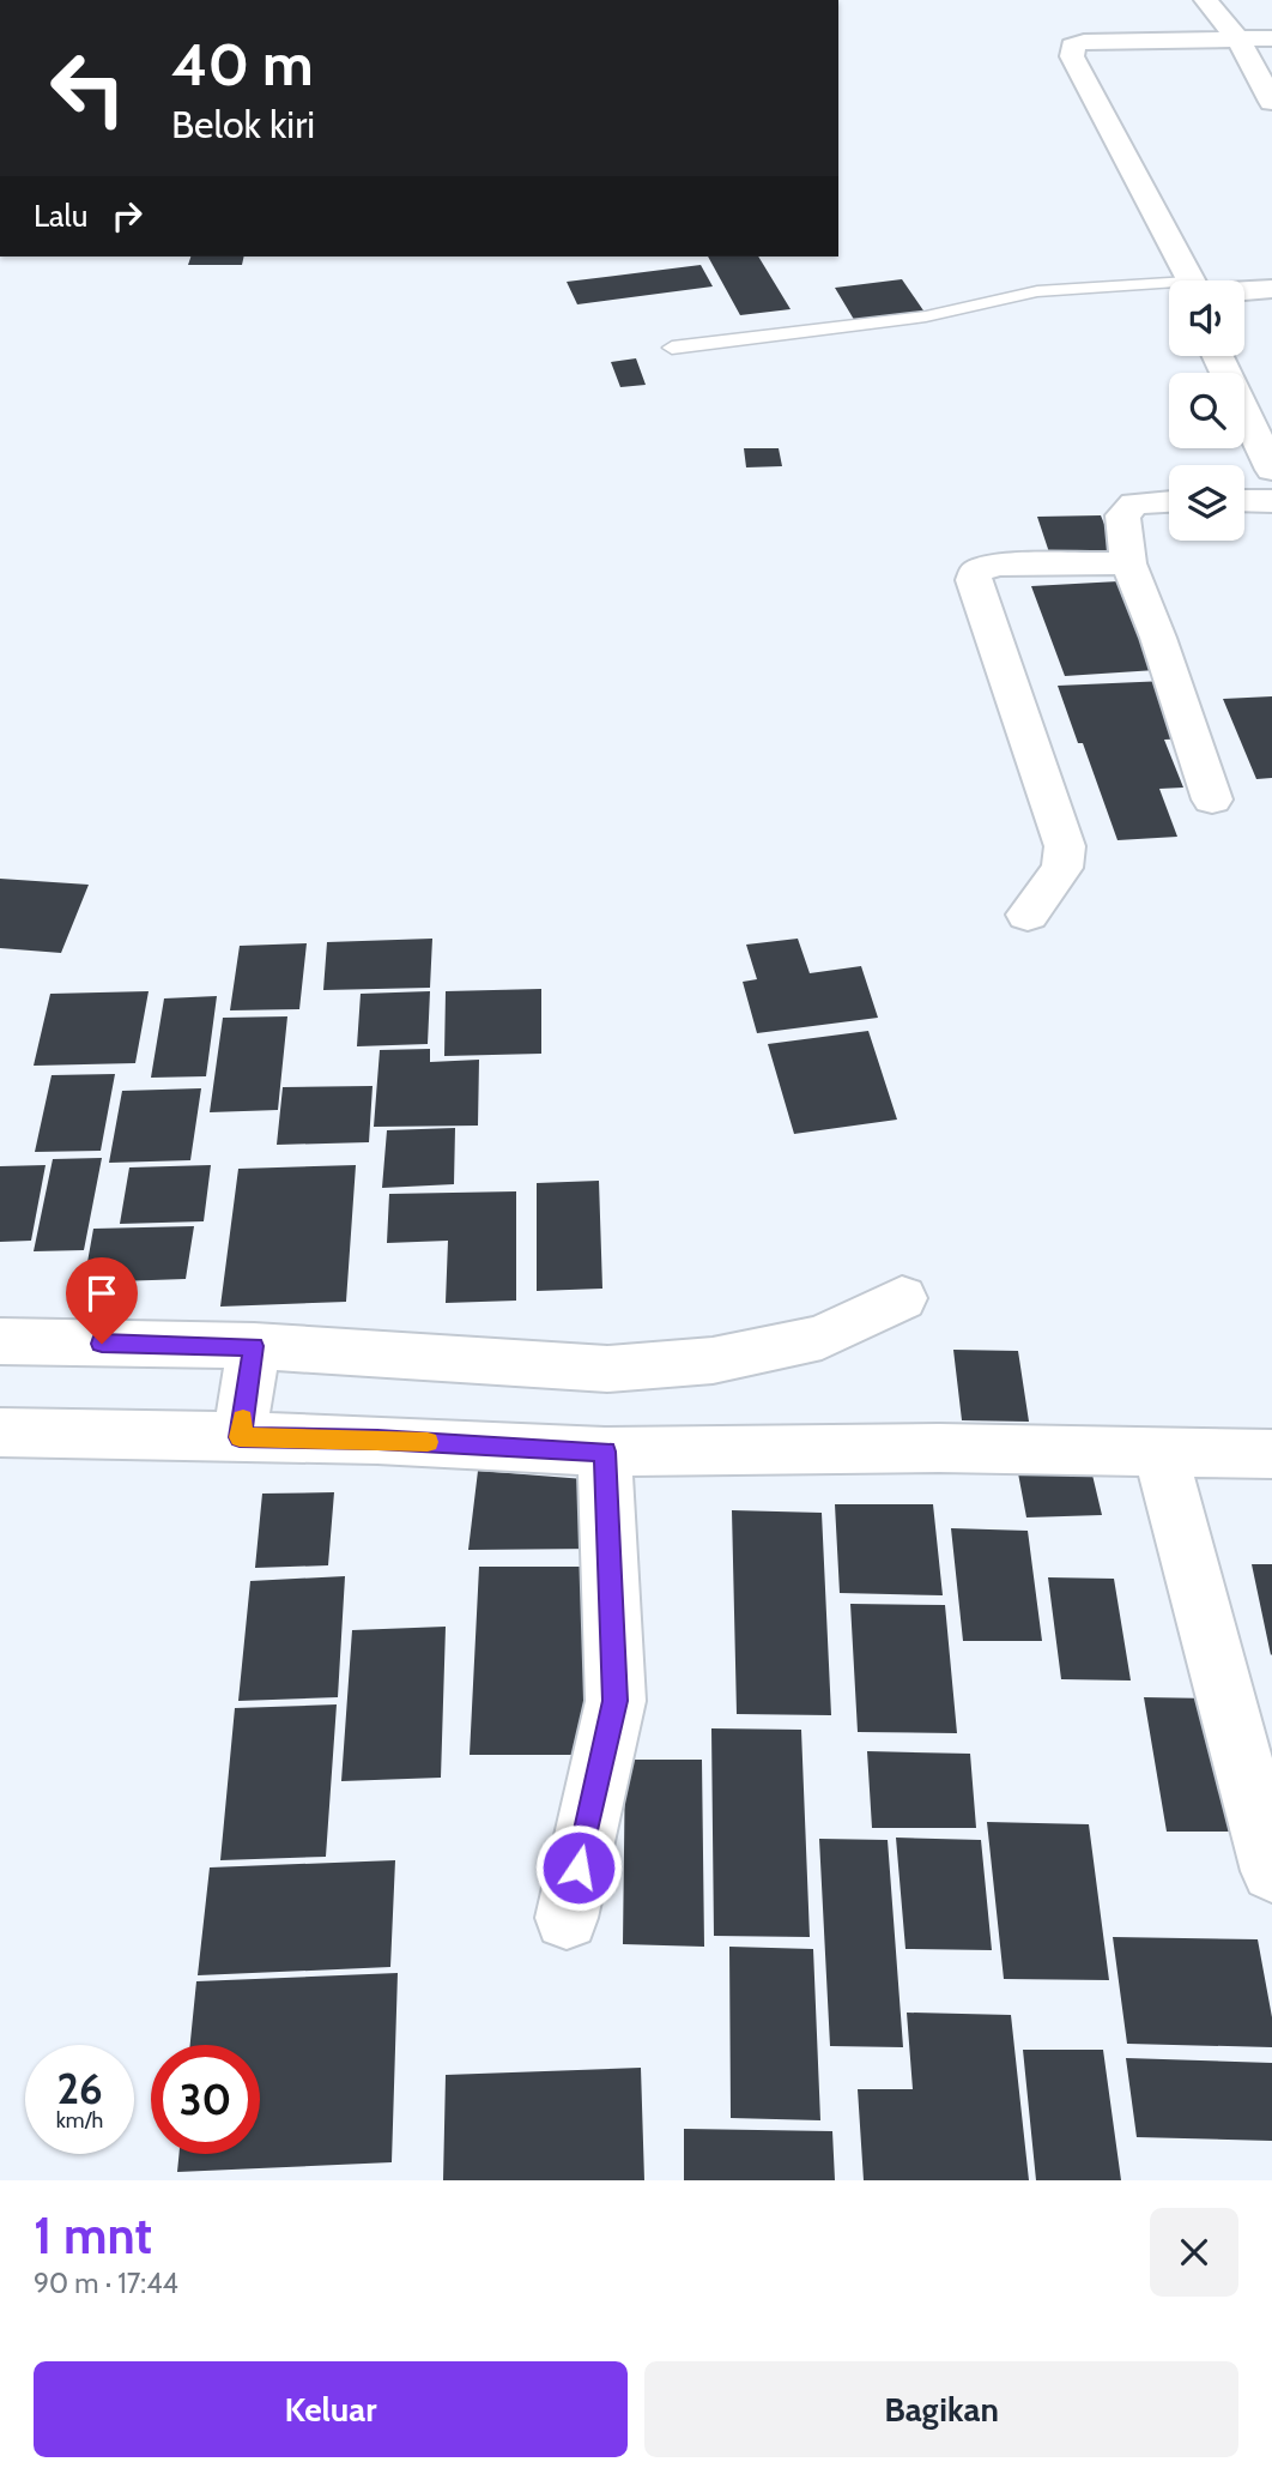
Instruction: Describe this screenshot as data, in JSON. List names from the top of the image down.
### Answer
{
  "page": {
    "turn": ["40 m", "Belok kiri"],
    "then": "Lalu",
    "speed": "26 km/h",
    "limit": "30",
    "heading": ["1 mnt", "90 m · 17:44"],
    "buttons": ["Keluar", "Bagikan"]
  }
}
